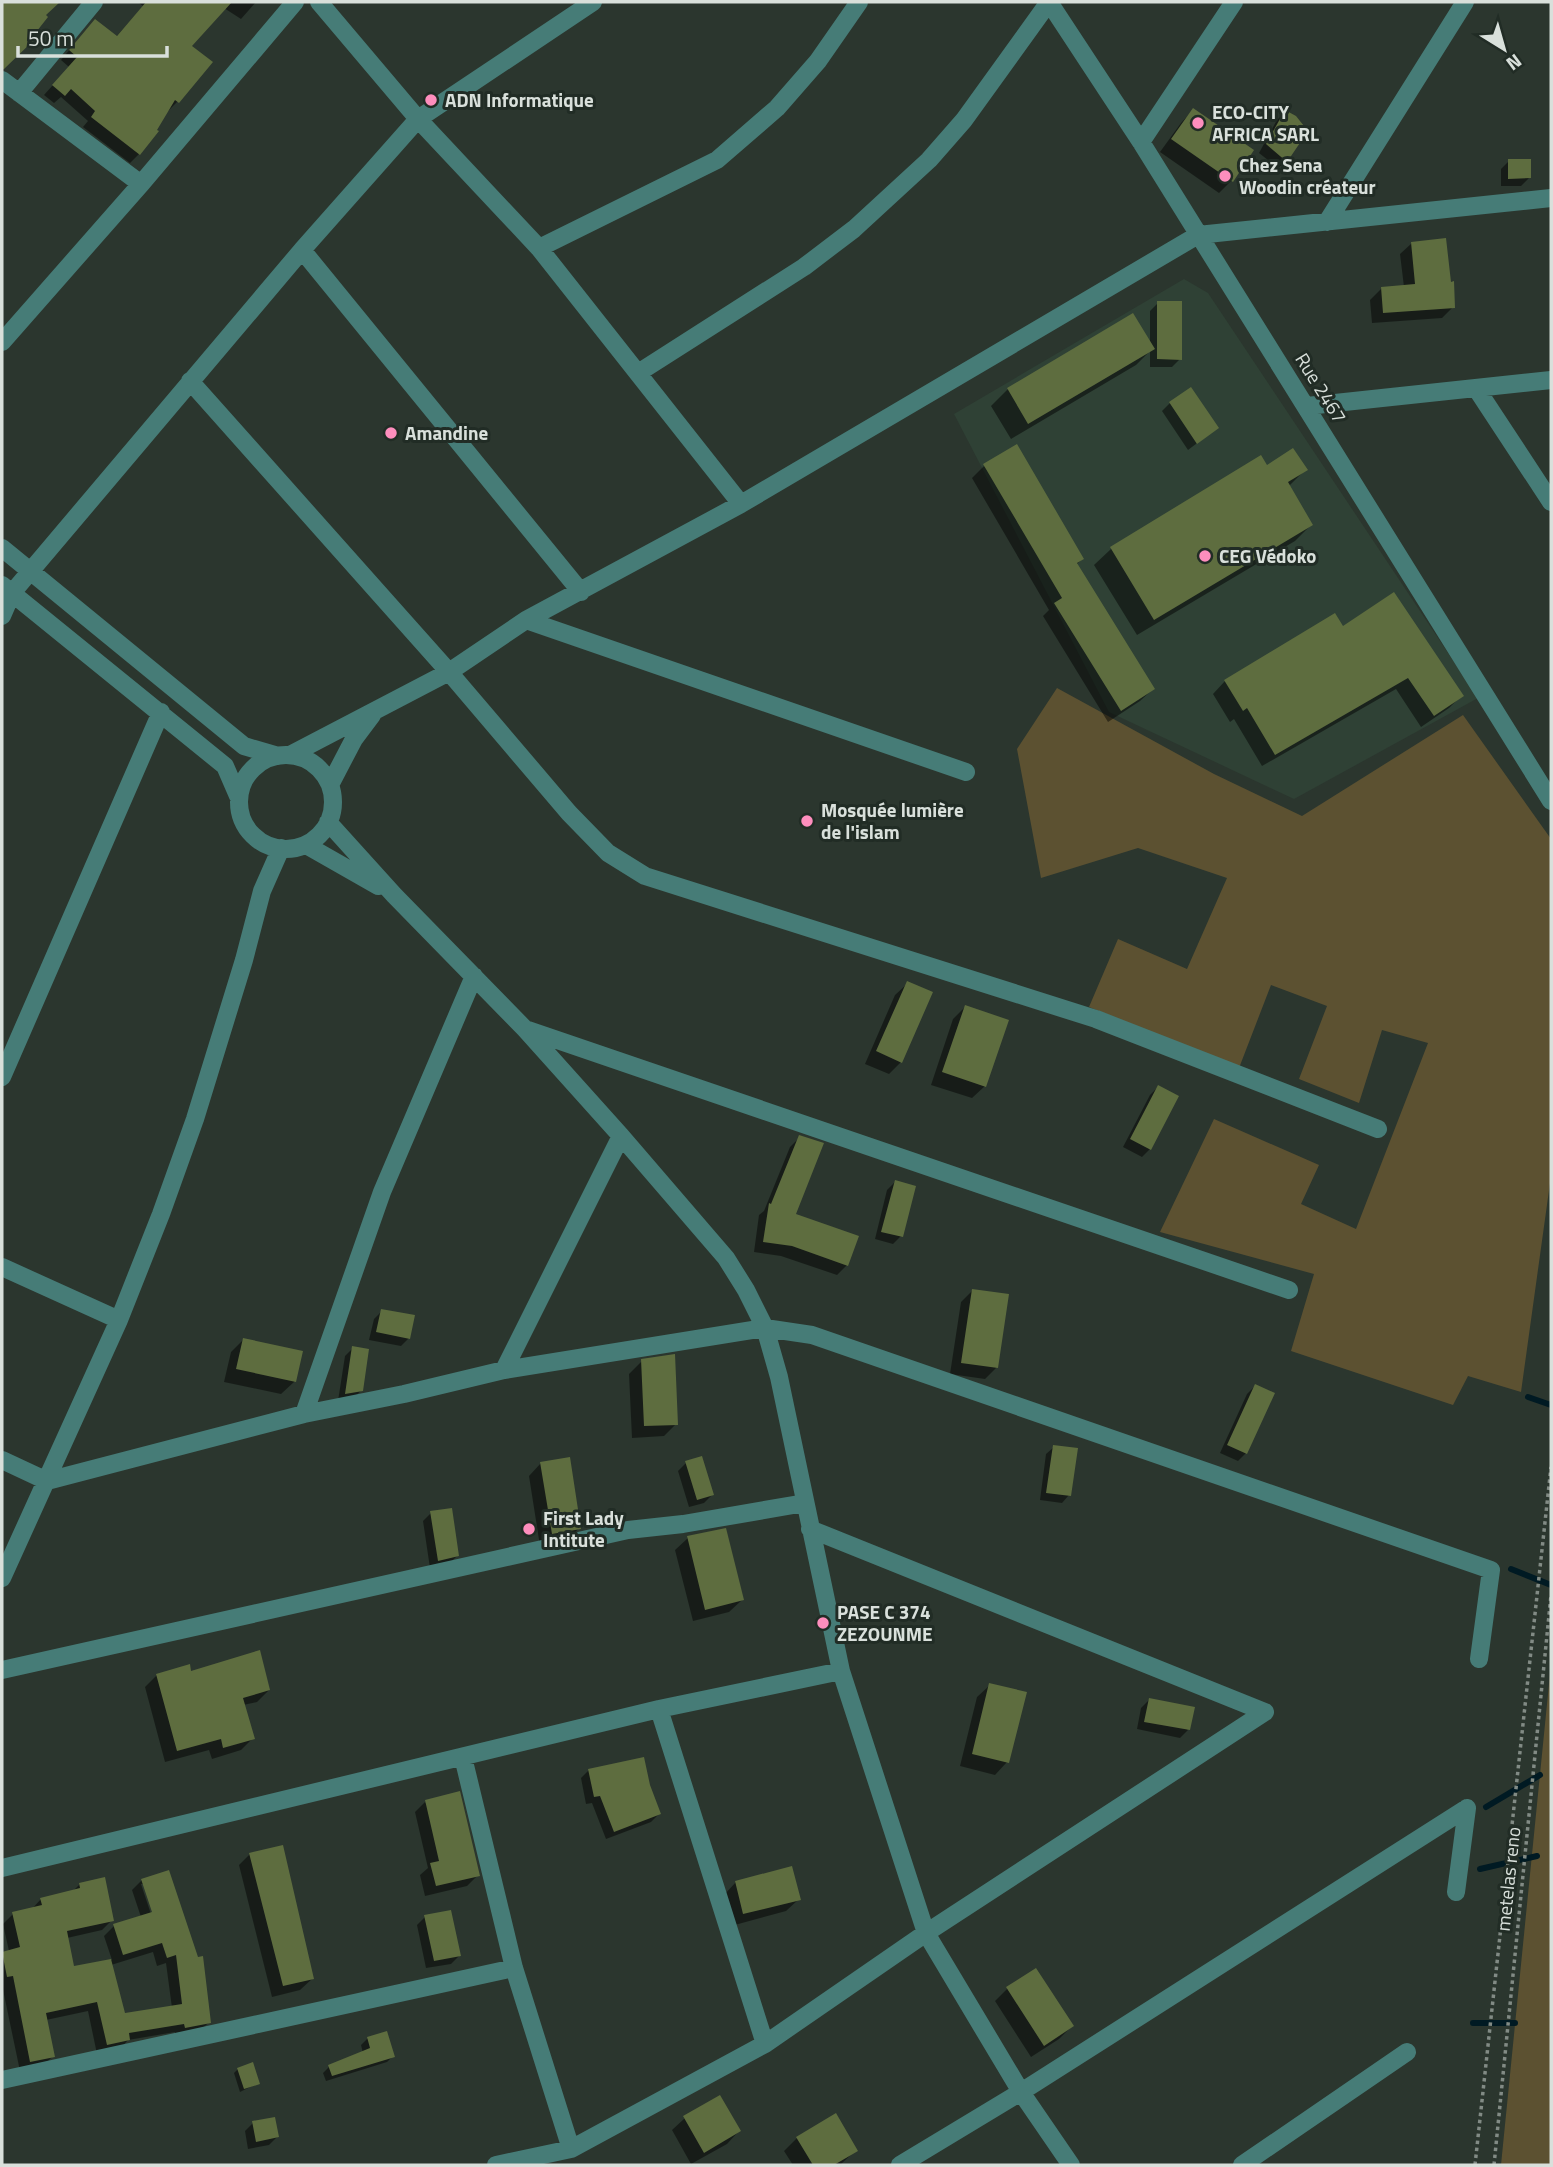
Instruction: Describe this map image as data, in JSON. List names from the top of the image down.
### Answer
{
  "streets": {
    "street": ["Rue 2467"],
    "path": ["metelas reno"]
  },
  "places": [
    "ADN Informatique",
    "ECO-CITY AFRICA SARL",
    "Chez Sena Woodin créateur",
    "Amandine",
    "CEG Védoko",
    "Mosquée lumière de l'islam",
    "First Lady Intitute",
    "PASE C 374 ZEZOUNME"
  ],
  "scale_bar": "50 m",
  "north": "bottom right"
}
